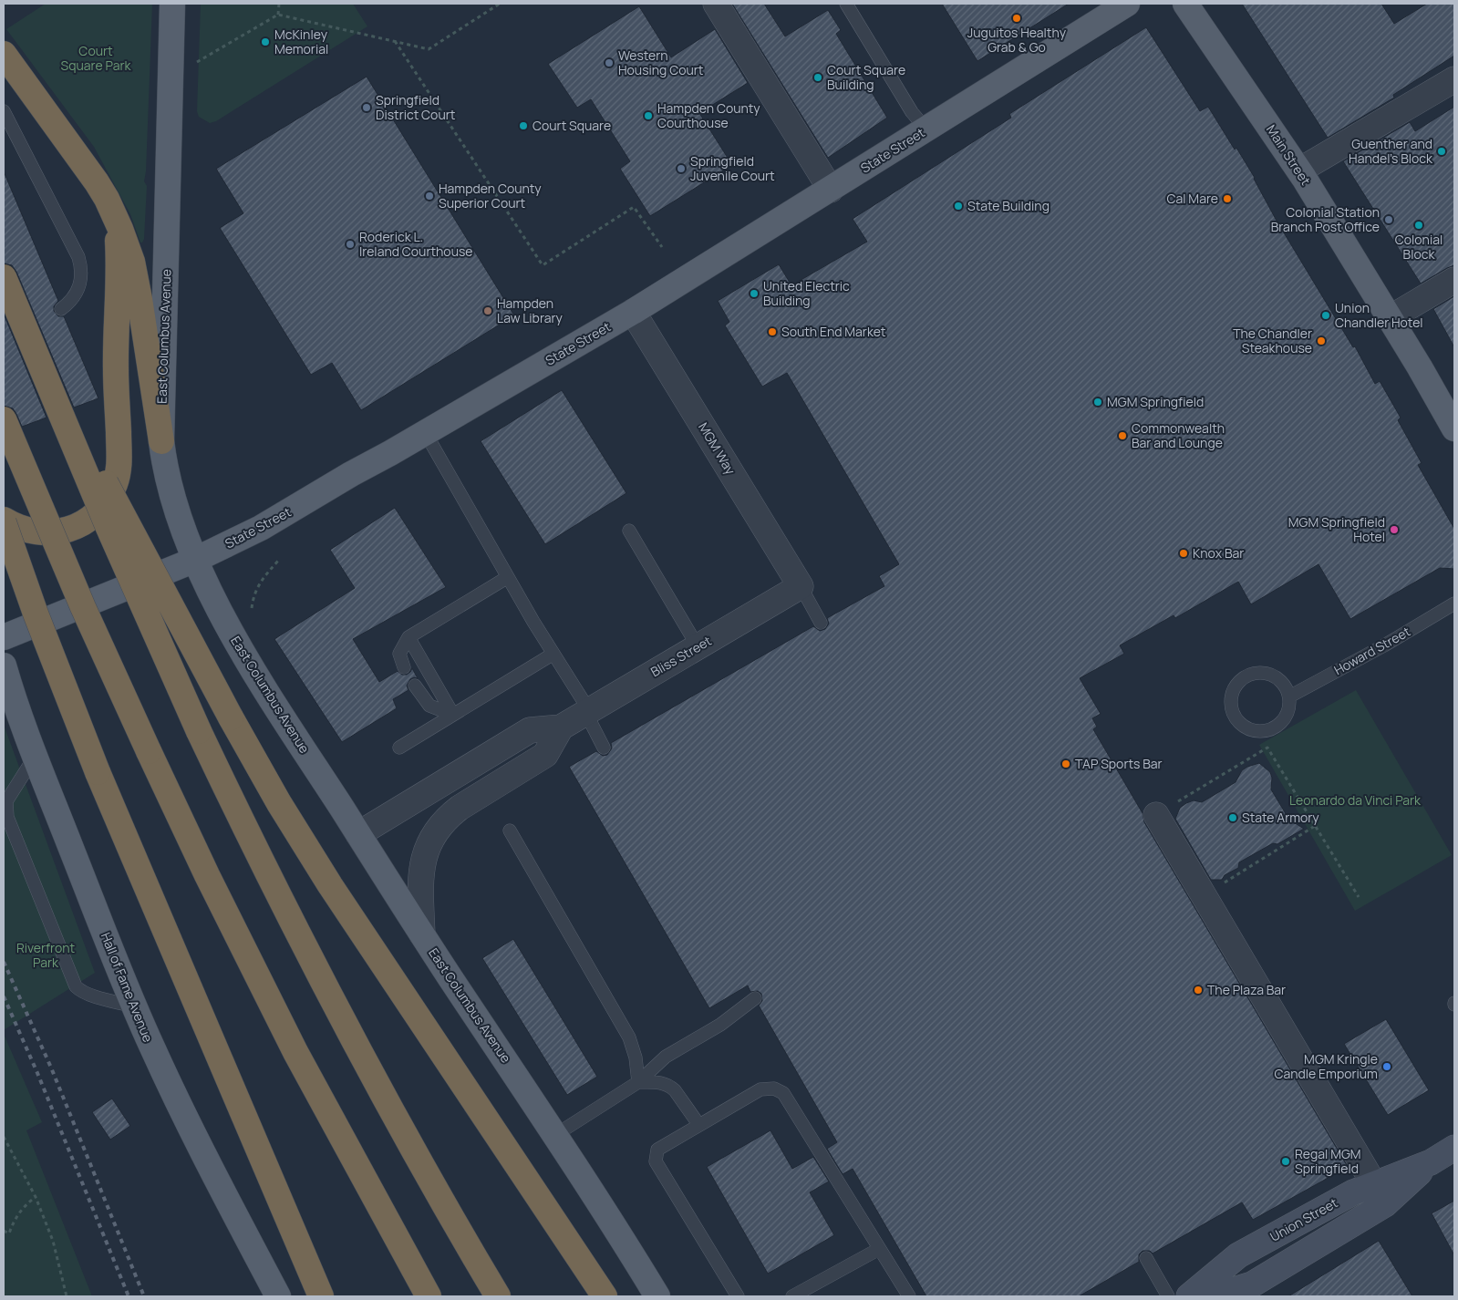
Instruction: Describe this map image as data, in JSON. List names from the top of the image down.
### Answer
{
  "streets": {
    "main road": [
      "State Street",
      "Main Street",
      "East Columbus Avenue",
      "Hall of Fame Avenue"
    ],
    "street": ["MGM Way", "Bliss Street", "Union Street"],
    "lane": ["Howard Street"]
  },
  "crossings": [
    ["State Street", "East Columbus Avenue"],
    ["State Street", "MGM Way"],
    ["East Columbus Avenue", "Bliss Street"],
    ["MGM Way", "Bliss Street"]
  ],
  "parks": ["Court Square Park", "Leonardo da Vinci Park", "Riverfront Park"],
  "places": [
    "Juguitos Healthy Grab & Go",
    "McKinley Memorial",
    "Western Housing Court",
    "Court Square Building",
    "Springfield District Court",
    "Hampden County Courthouse",
    "Court Square",
    "Guenther and Handel's Block",
    "Springfield Juvenile Court",
    "Hampden County Superior Court",
    "Cal Mare",
    "State Building",
    "Colonial Station Branch Post Office",
    "Colonial Block",
    "Roderick L. Ireland Courthouse",
    "United Electric Building",
    "Hampden Law Library",
    "Union Chandler Hotel",
    "South End Market",
    "The Chandler Steakhouse",
    "MGM Springfield",
    "Commonwealth Bar and Lounge",
    "MGM Springfield Hotel",
    "Knox Bar",
    "TAP Sports Bar",
    "State Armory",
    "The Plaza Bar",
    "MGM Kringle Candle Emporium",
    "Regal MGM Springfield"
  ]
}
